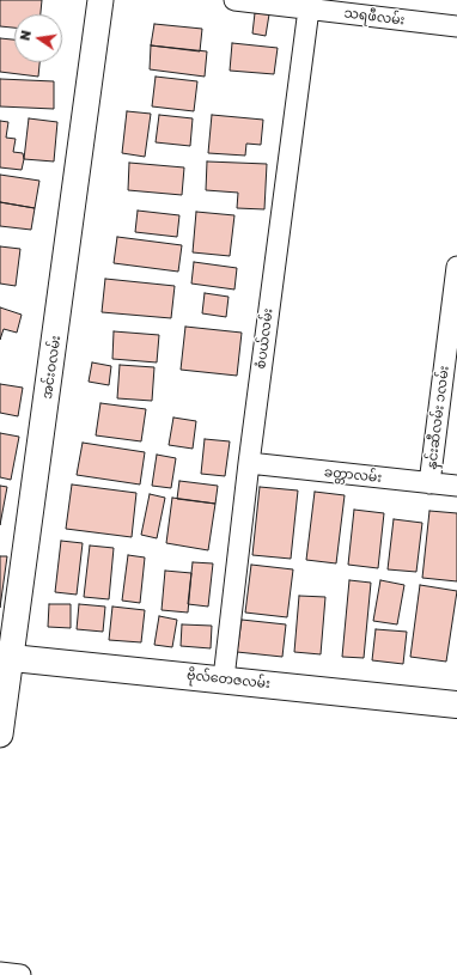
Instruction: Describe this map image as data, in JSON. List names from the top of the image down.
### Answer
{
  "streets": {
    "main road": ["ဗိုလ်တေဇလမ်း"],
    "street": [
      "သရဖီလမ်း",
      "စံပယ်လမ်း",
      "အင်းဝလမ်း",
      "နှင်းဆီလမ်း ၁လမ်း",
      "ခတ္တာလမ်း"
    ]
  },
  "crossings": [
    ["သရဖီလမ်း", "စံပယ်လမ်း"],
    ["စံပယ်လမ်း", "ခတ္တာလမ်း"],
    ["စံပယ်လမ်း", "ဗိုလ်တေဇလမ်း"],
    ["အင်းဝလမ်း", "ဗိုလ်တေဇလမ်း"],
    ["နှင်းဆီလမ်း ၁လမ်း", "ခတ္တာလမ်း"]
  ],
  "north": "left"
}
